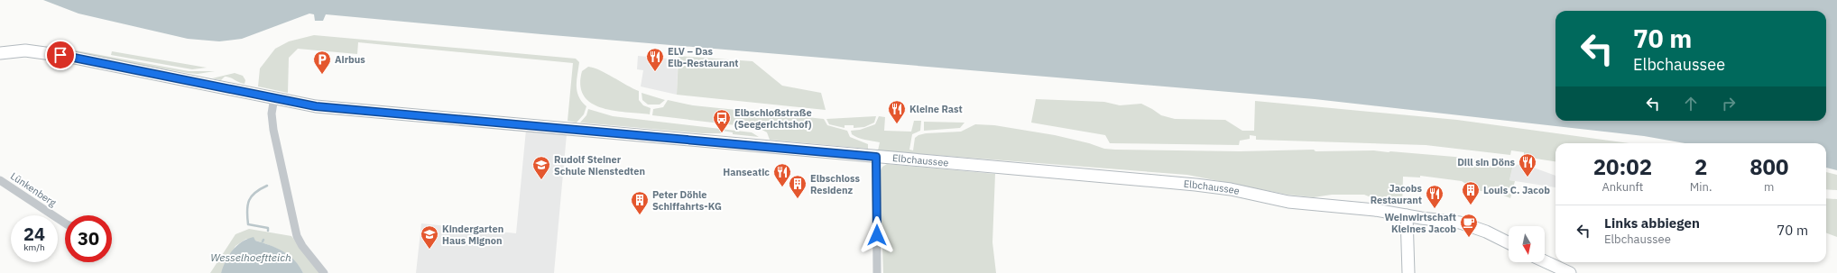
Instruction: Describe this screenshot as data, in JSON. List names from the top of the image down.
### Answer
{
  "streets": {
    "main road": ["Elbchaussee"],
    "street": ["Lünkenberg"]
  },
  "water": ["Wesselhoeftteich"],
  "places": {
    "restaurant": [
      "ELV – Das Elb-Restaurant",
      "Kleine Rast",
      "Dill sin Döns",
      "Hanseatic",
      "Jacobs Restaurant"
    ],
    "parking": ["Airbus"],
    "bus stop": ["Elbschloßstraße (Seegerichtshof)"],
    "school or university": ["Rudolf Steiner Schule Nienstedten", "Kindergarten Haus Mignon"],
    "building": ["Elbschloss Residenz", "Louis C. Jacob", "Peter Döhle Schiffahrts-KG"],
    "cafe": ["Weinwirtschaft Kleines Jacob"]
  },
  "north": "bottom",
  "page": {
    "turn": ["70 m", "Elbchaussee"],
    "eta": [
      "20:02",
      "Ankunft",
      "2",
      "Min.",
      "800",
      "m"
    ],
    "list": [
      {
        "name": "Links abbiegen",
        "note": "Elbchaussee",
        "value": "70 m"
      }
    ],
    "speed": "24 km/h",
    "limit": "30"
  }
}
